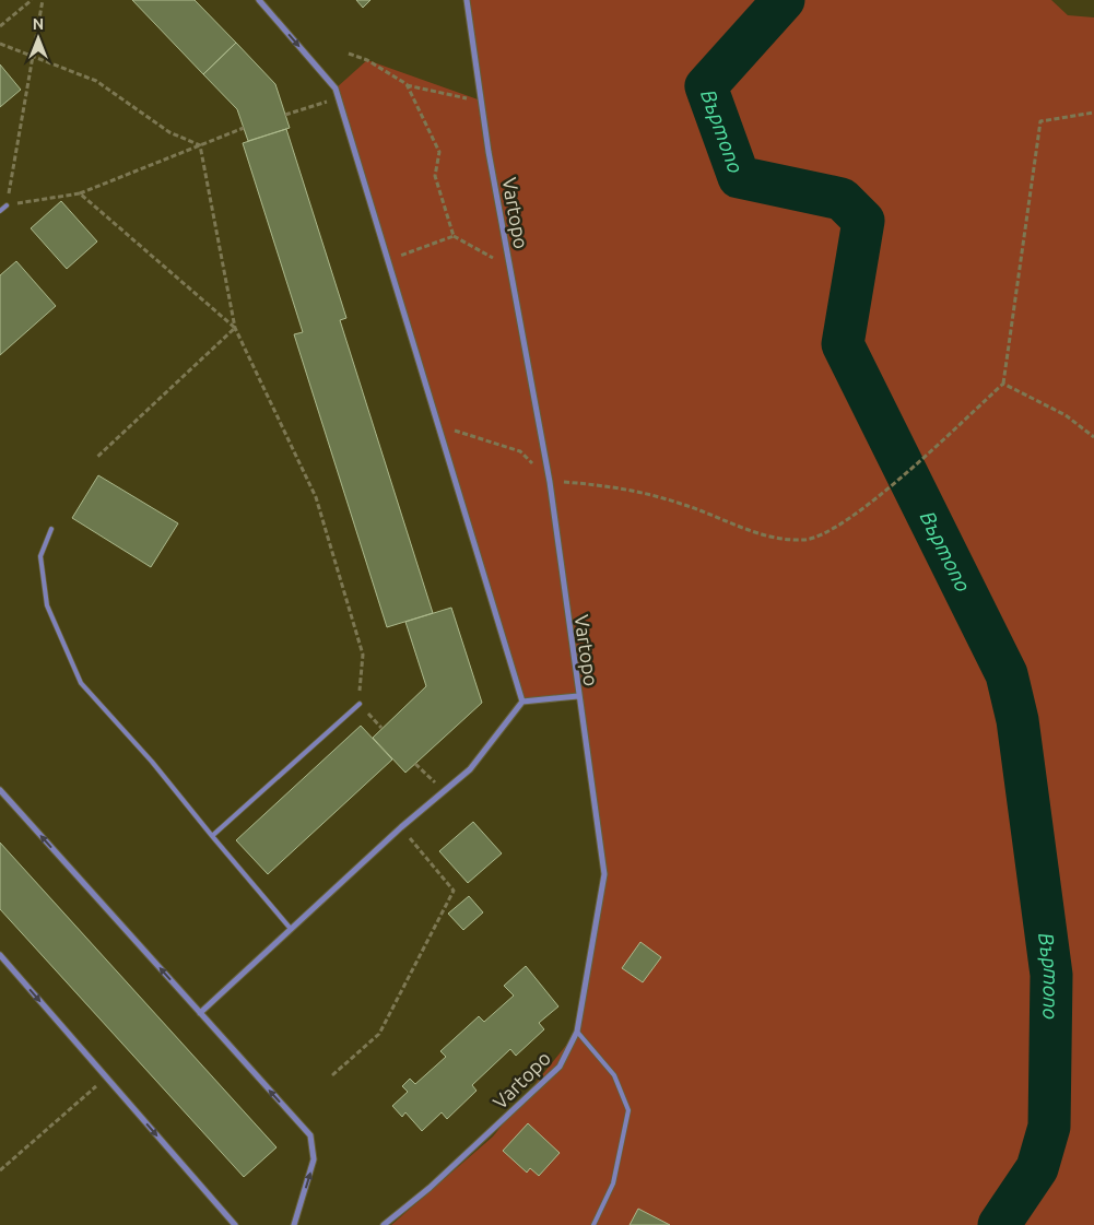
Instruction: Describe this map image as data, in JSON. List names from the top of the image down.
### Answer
{
  "streets": {
    "street": ["Vartopo"]
  },
  "water": ["Въртопо"],
  "north": "top"
}
